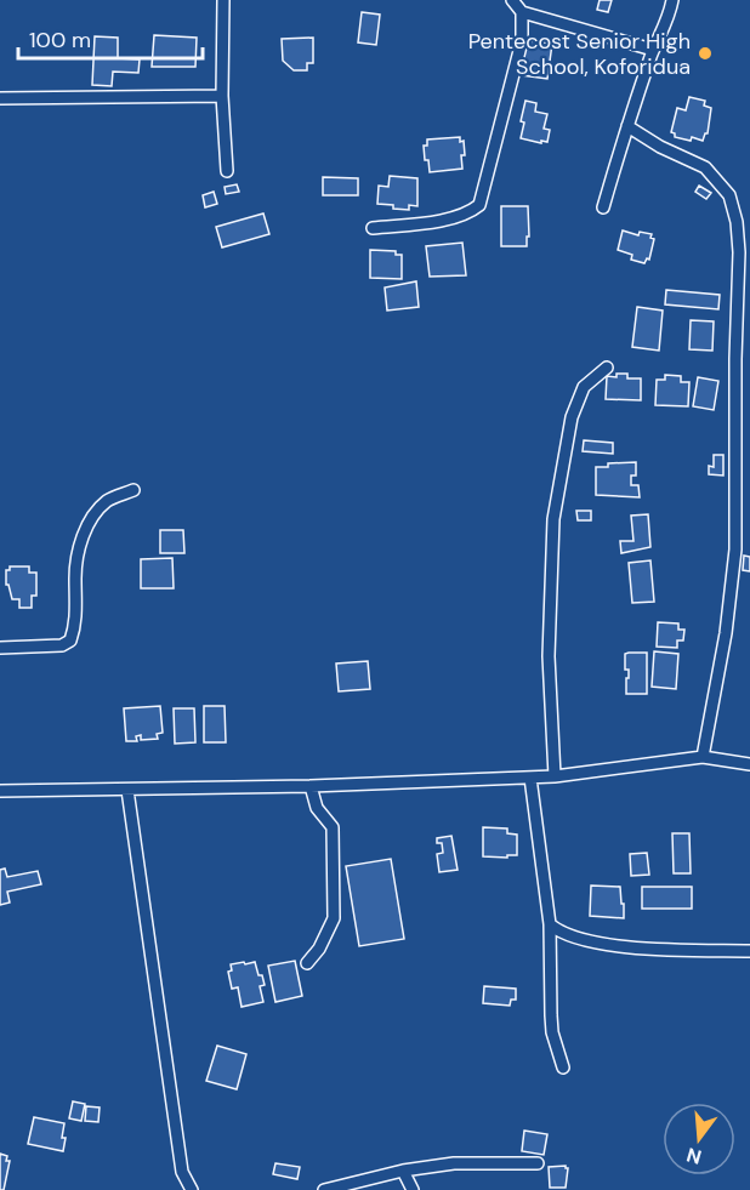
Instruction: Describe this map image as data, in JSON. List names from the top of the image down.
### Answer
{
  "places": ["Pentecost Senior High School, Koforidua"],
  "scale_bar": "100 m",
  "north": "bottom"
}
